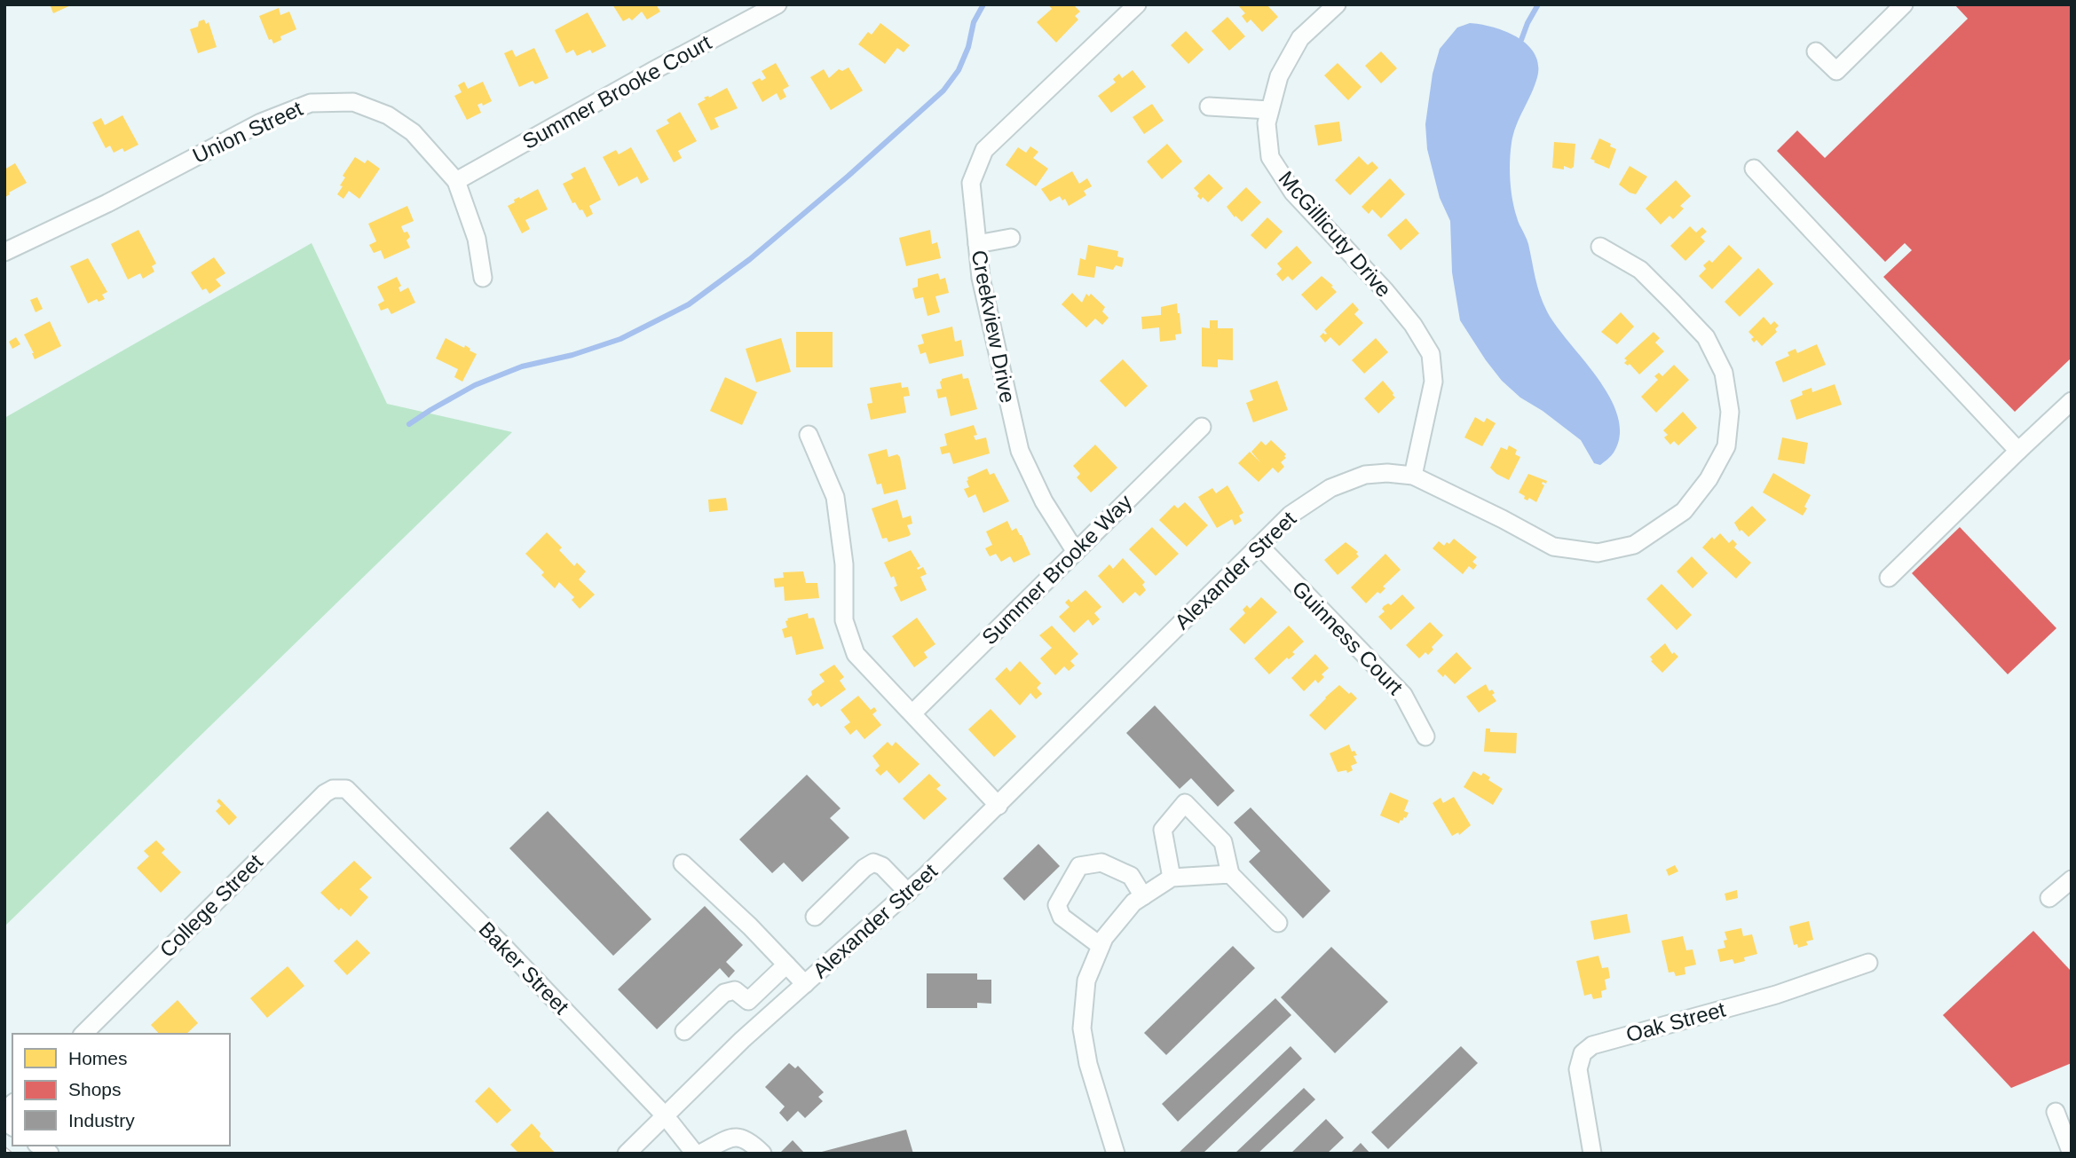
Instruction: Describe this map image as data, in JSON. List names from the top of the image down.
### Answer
{
  "streets": {
    "street": [
      "Summer Brooke Court",
      "Union Street",
      "McGillicuty Drive",
      "Creekview Drive",
      "Summer Brooke Way",
      "Alexander Street",
      "Guinness Court",
      "College Street",
      "Baker Street",
      "Oak Street"
    ]
  },
  "crossings": [
    ["Summer Brooke Court", "Union Street"],
    ["McGillicuty Drive", "Alexander Street"],
    ["Creekview Drive", "Summer Brooke Way"],
    ["Alexander Street", "Guinness Court"],
    ["Alexander Street", "Baker Street"],
    ["College Street", "Baker Street"]
  ],
  "legend": ["Homes", "Shops", "Industry"]
}
